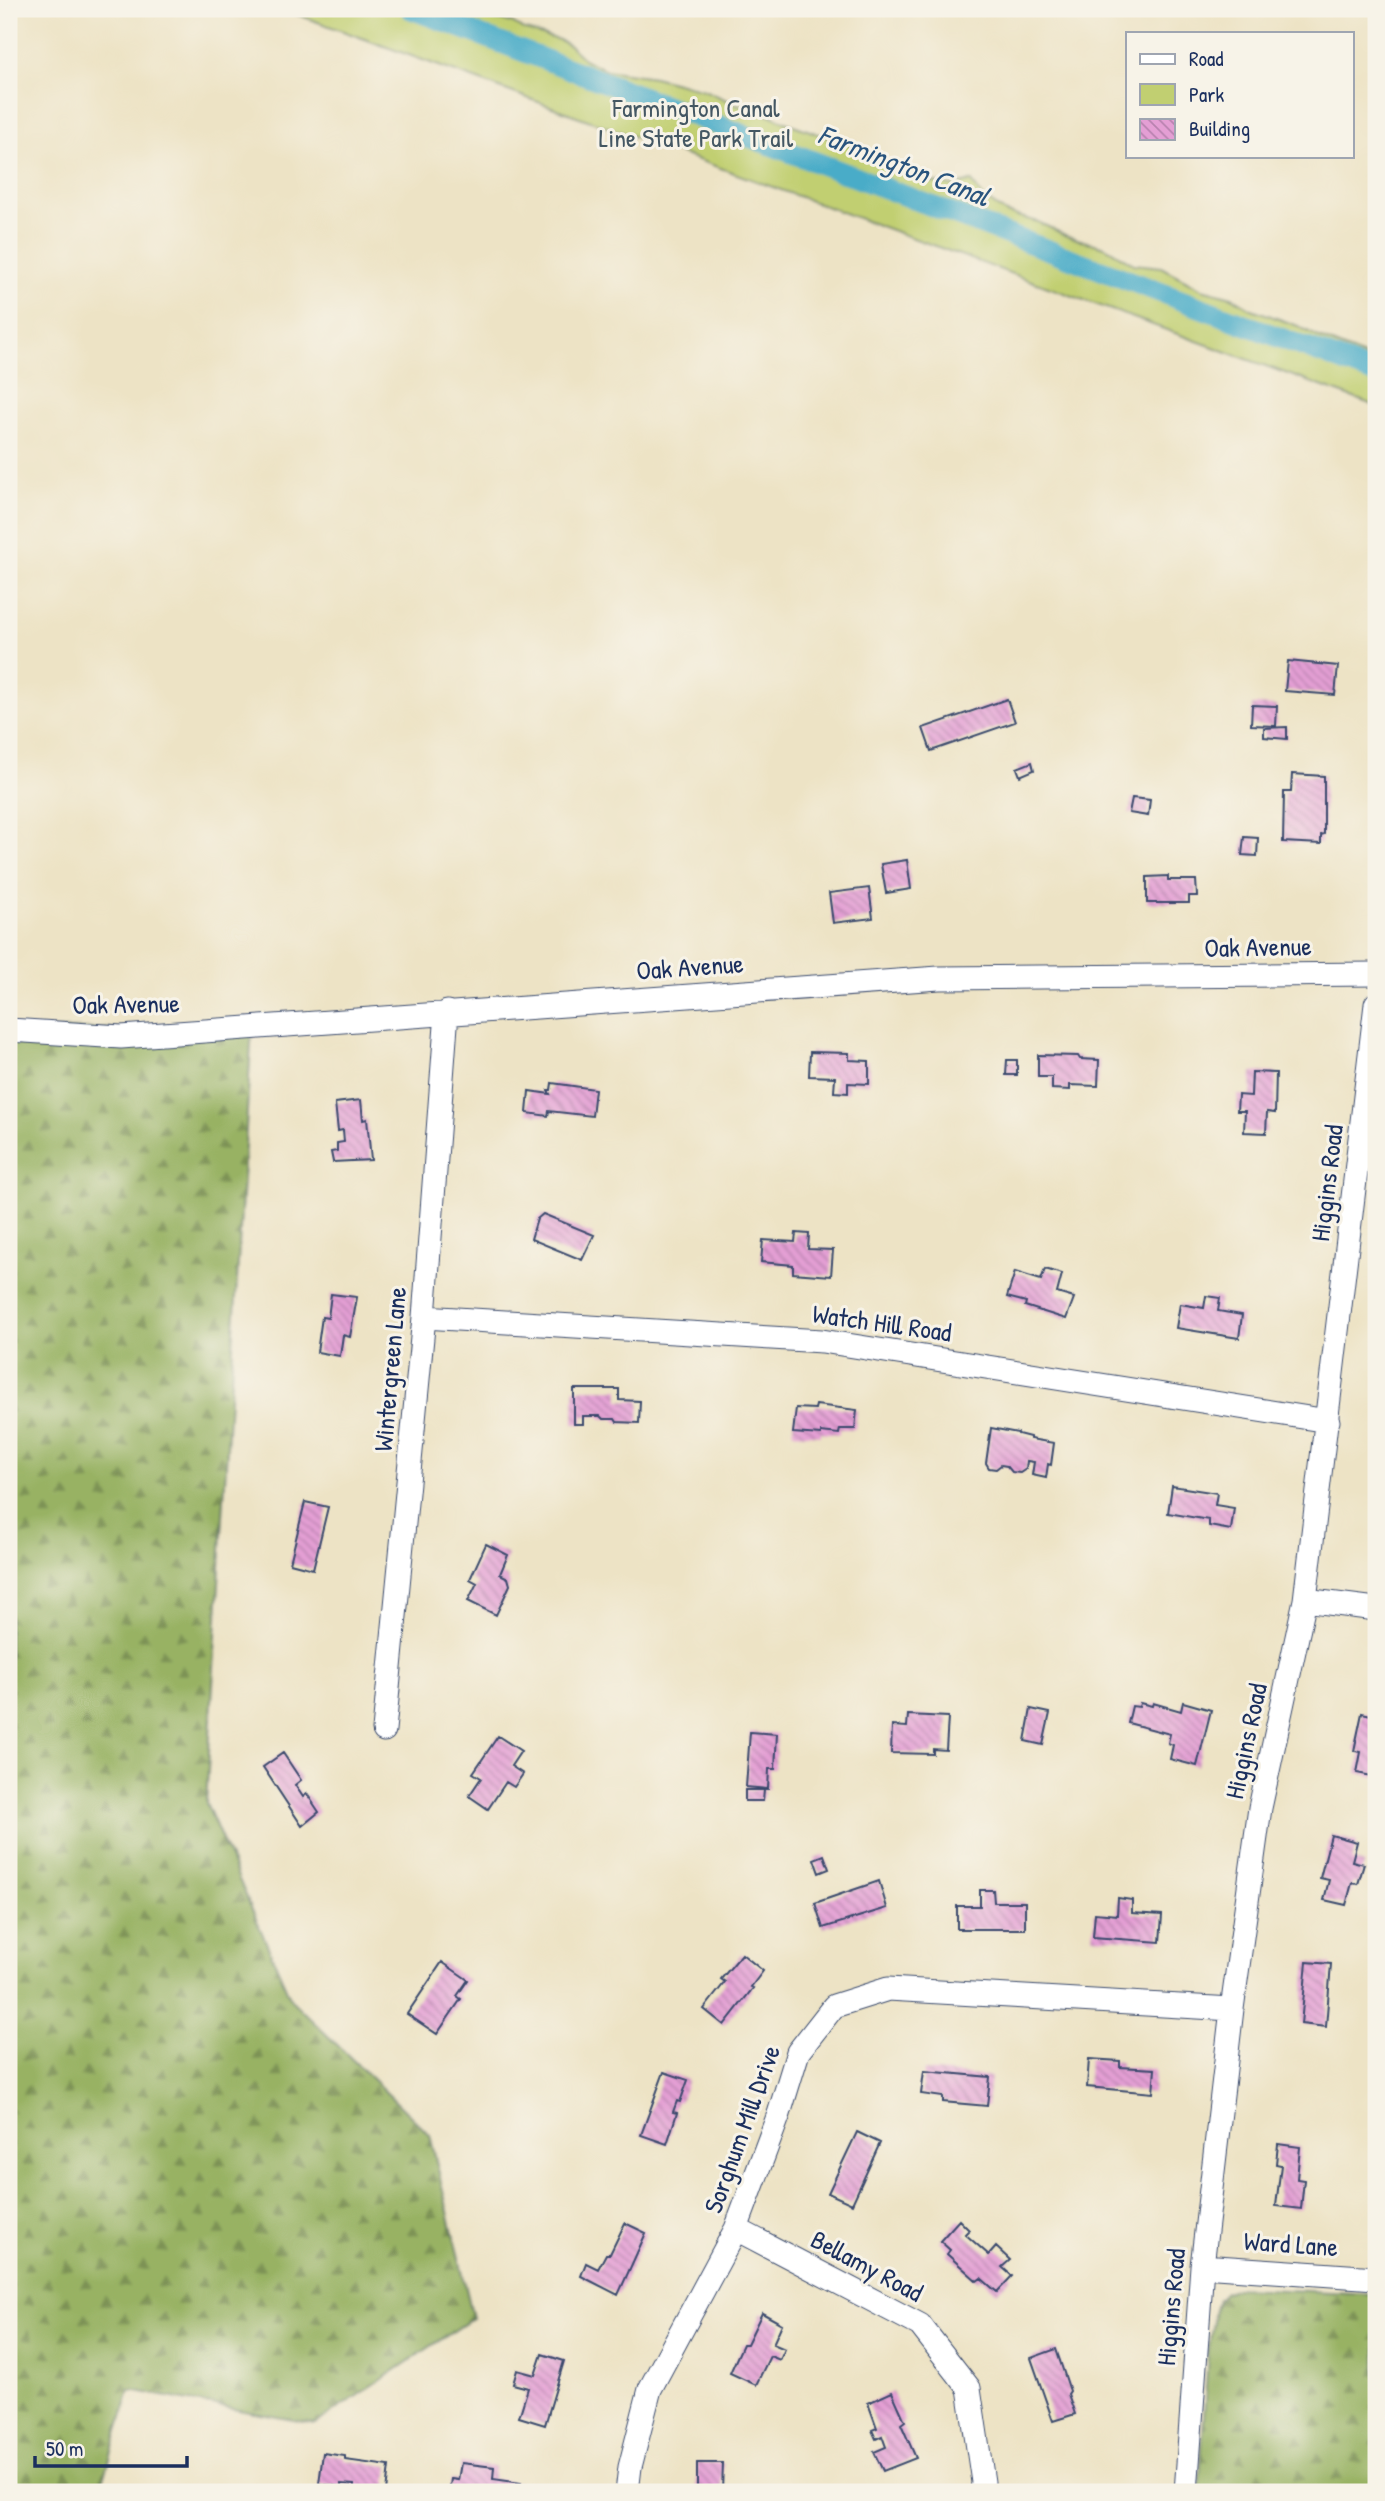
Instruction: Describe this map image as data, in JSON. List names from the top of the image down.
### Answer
{
  "streets": {
    "street": [
      "Oak Avenue",
      "Higgins Road",
      "Watch Hill Road",
      "Wintergreen Lane",
      "Sorghum Mill Drive",
      "Ward Lane",
      "Bellamy Road"
    ]
  },
  "crossings": [
    ["Oak Avenue", "Wintergreen Lane"],
    ["Higgins Road", "Watch Hill Road"],
    ["Higgins Road", "Sorghum Mill Drive"],
    ["Higgins Road", "Ward Lane"],
    ["Watch Hill Road", "Wintergreen Lane"],
    ["Sorghum Mill Drive", "Bellamy Road"]
  ],
  "water": ["Farmington Canal"],
  "parks": ["Farmington Canal Line State Park Trail"],
  "legend": ["Road", "Park", "Building"],
  "scale_bar": "50 m"
}
